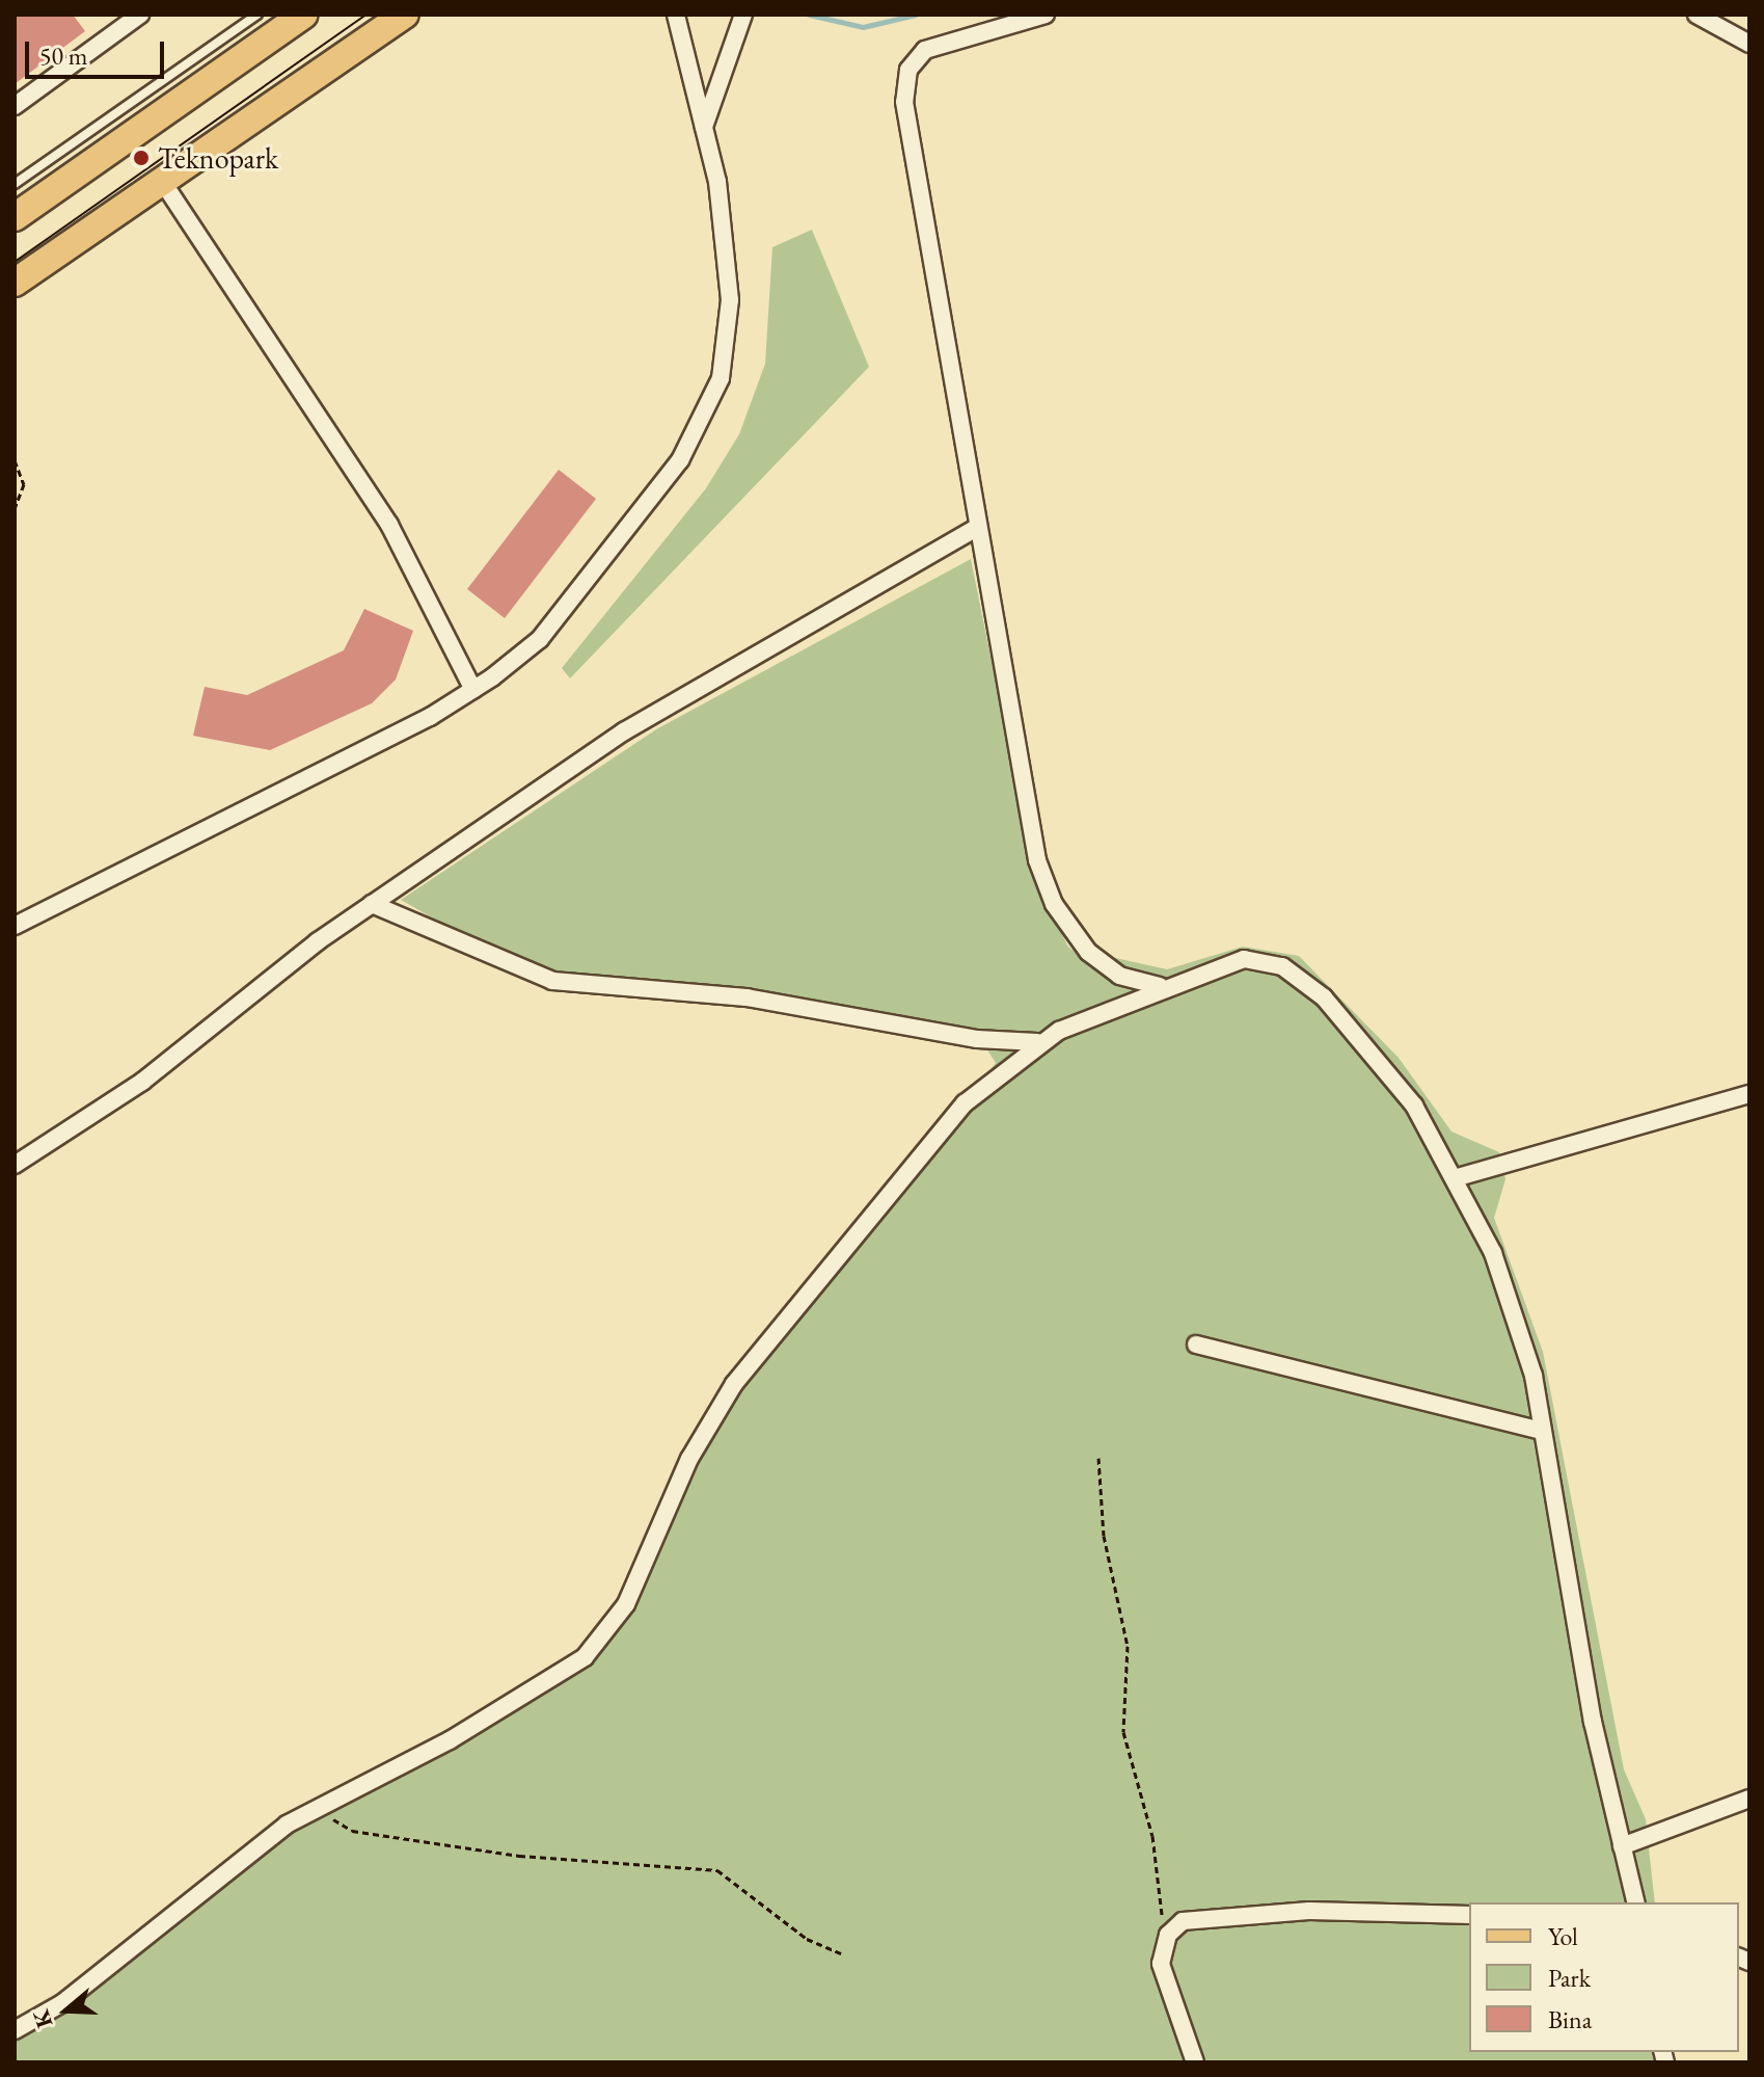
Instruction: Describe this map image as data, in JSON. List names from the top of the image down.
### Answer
{
  "places": ["Teknopark"],
  "legend": ["Yol", "Park", "Bina"],
  "scale_bar": "50 m",
  "north": "left"
}
